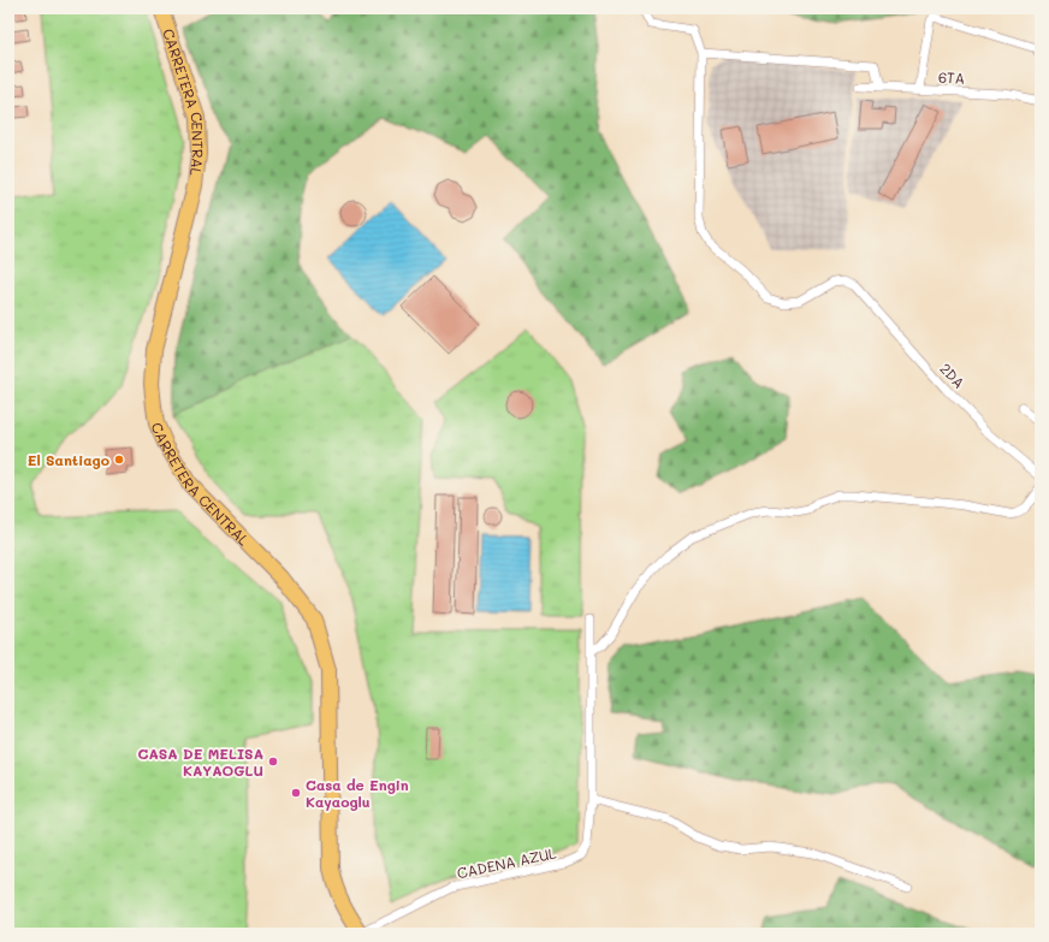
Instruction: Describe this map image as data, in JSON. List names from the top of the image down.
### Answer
{
  "streets": {
    "main road": ["CARRETERA CENTRAL"],
    "street": ["6TA", "2DA", "CADENA AZUL"]
  },
  "crossings": [
    ["CARRETERA CENTRAL", "CADENA AZUL"]
  ],
  "places": ["El Santiago", "CASA DE MELISA KAYAOGLU", "Casa de Engin Kayaoglu"]
}
